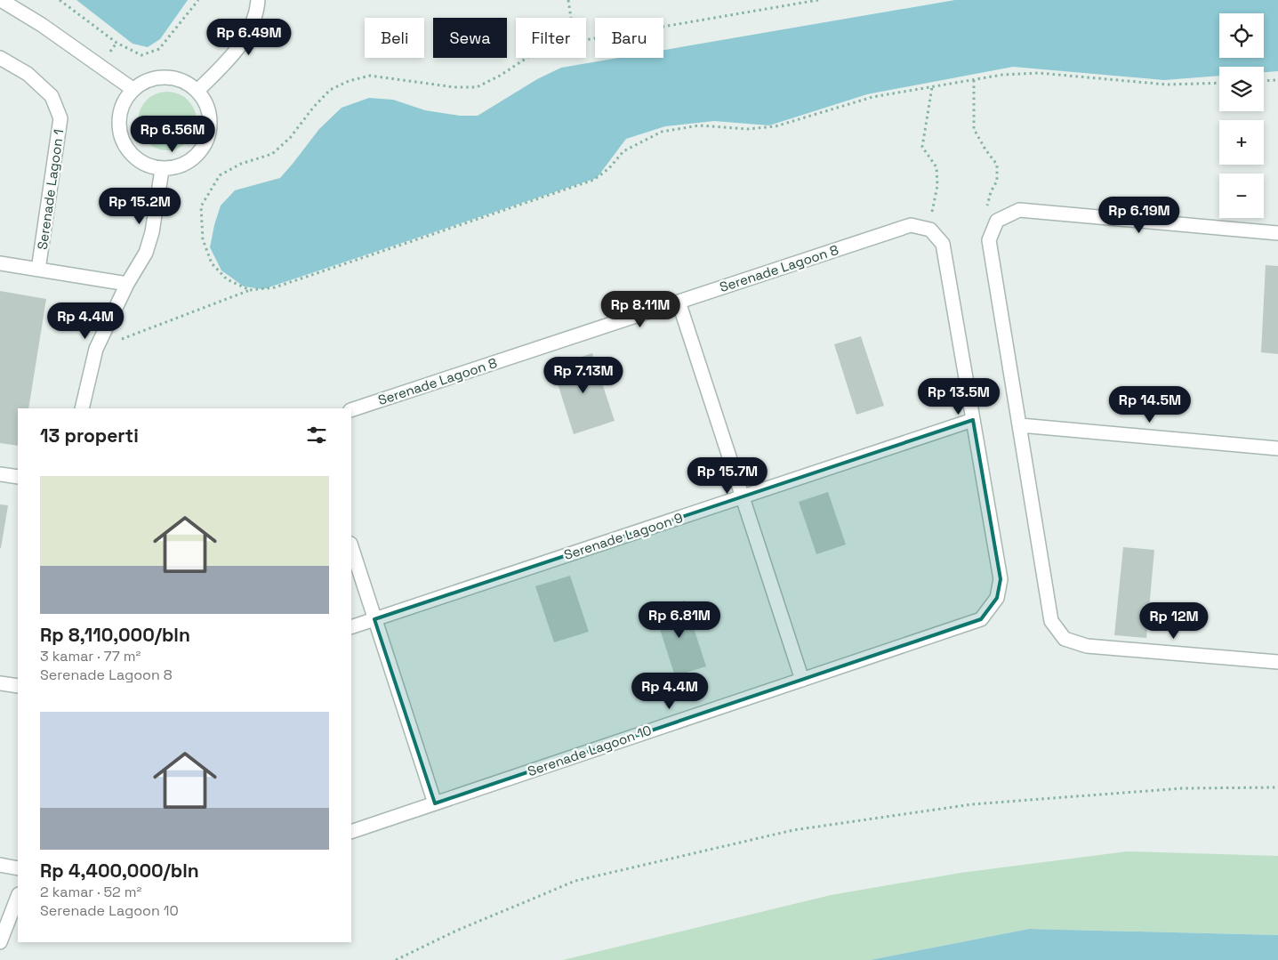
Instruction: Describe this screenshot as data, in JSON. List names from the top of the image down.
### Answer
{
  "streets": {
    "street": [
      "Serenade Lagoon 1",
      "Serenade Lagoon 8",
      "Serenade Lagoon 9",
      "Serenade Lagoon 10"
    ]
  },
  "crossings": [
    ["Serenade Lagoon 9", "Serenade Lagoon 10"]
  ],
  "page": {
    "map_buttons": ["+", "−"],
    "chip": [
      "Beli",
      "Sewa",
      "Filter",
      "Baru"
    ],
    "price": [
      "Rp 6.49M",
      "Rp 6.56M",
      "Rp 15.2M",
      "Rp 6.19M",
      "Rp 8.11M",
      "Rp 4.4M",
      "Rp 7.13M",
      "Rp 13.5M",
      "Rp 14.5M",
      "Rp 15.7M",
      "Rp 6.81M",
      "Rp 12M",
      "Rp 4.4M"
    ],
    "heading": "13 properti",
    "list": [
      {
        "name": "Rp 8,110,000/bln",
        "note": "3 kamar · 77 m² · Serenade Lagoon 8"
      },
      {
        "name": "Rp 4,400,000/bln",
        "note": "2 kamar · 52 m² · Serenade Lagoon 10"
      }
    ]
  }
}
